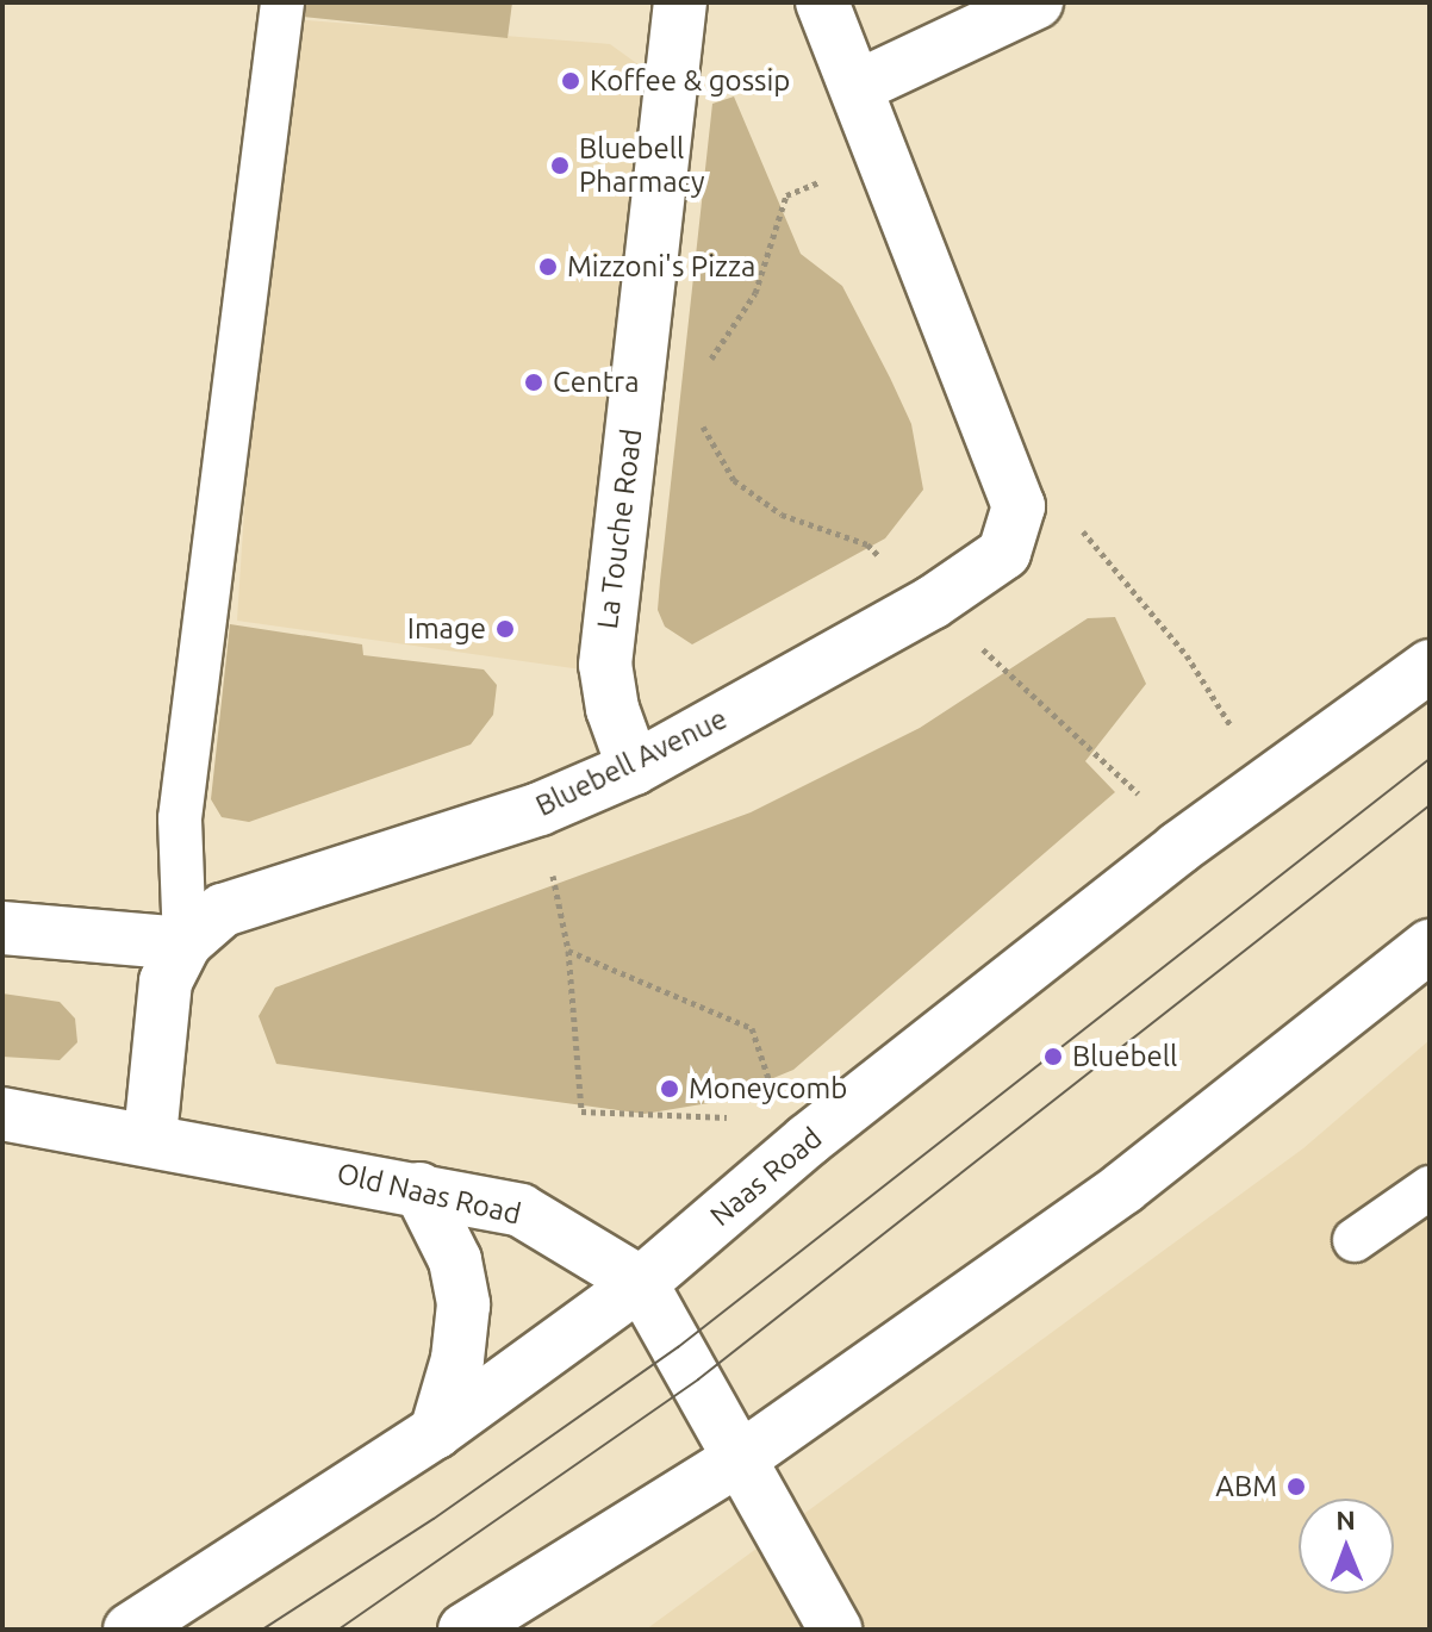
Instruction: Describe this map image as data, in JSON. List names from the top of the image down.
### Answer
{
  "streets": {
    "street": [
      "La Touche Road",
      "Bluebell Avenue",
      "Naas Road",
      "Old Naas Road"
    ]
  },
  "crossings": [
    ["La Touche Road", "Bluebell Avenue"],
    ["Bluebell Avenue", "Old Naas Road"],
    ["Naas Road", "Old Naas Road"]
  ],
  "places": [
    "Koffee & gossip",
    "Bluebell Pharmacy",
    "Mizzoni's Pizza",
    "Centra",
    "Image",
    "Bluebell",
    "Moneycomb",
    "ABM"
  ],
  "north": "top"
}
